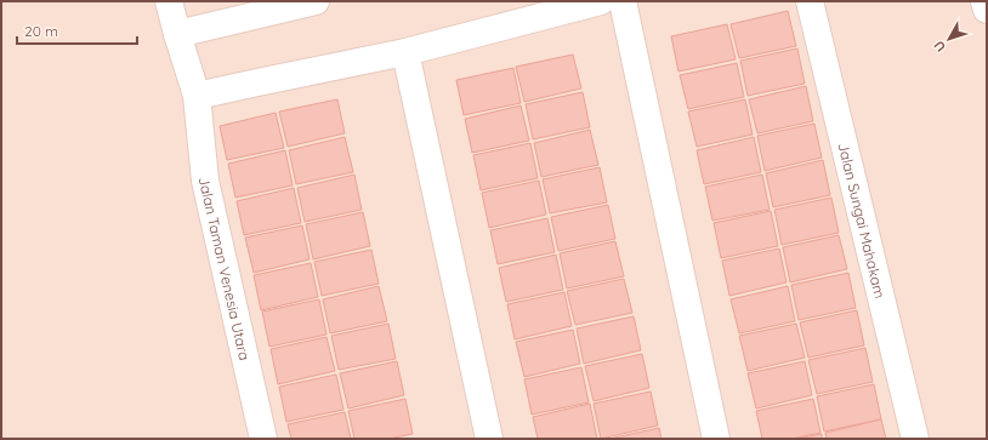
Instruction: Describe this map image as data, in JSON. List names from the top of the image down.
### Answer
{
  "streets": {
    "street": ["Jalan Sungai Mahakam", "Jalan Taman Venesia Utara"]
  },
  "scale_bar": "20 m",
  "north": "bottom left"
}
